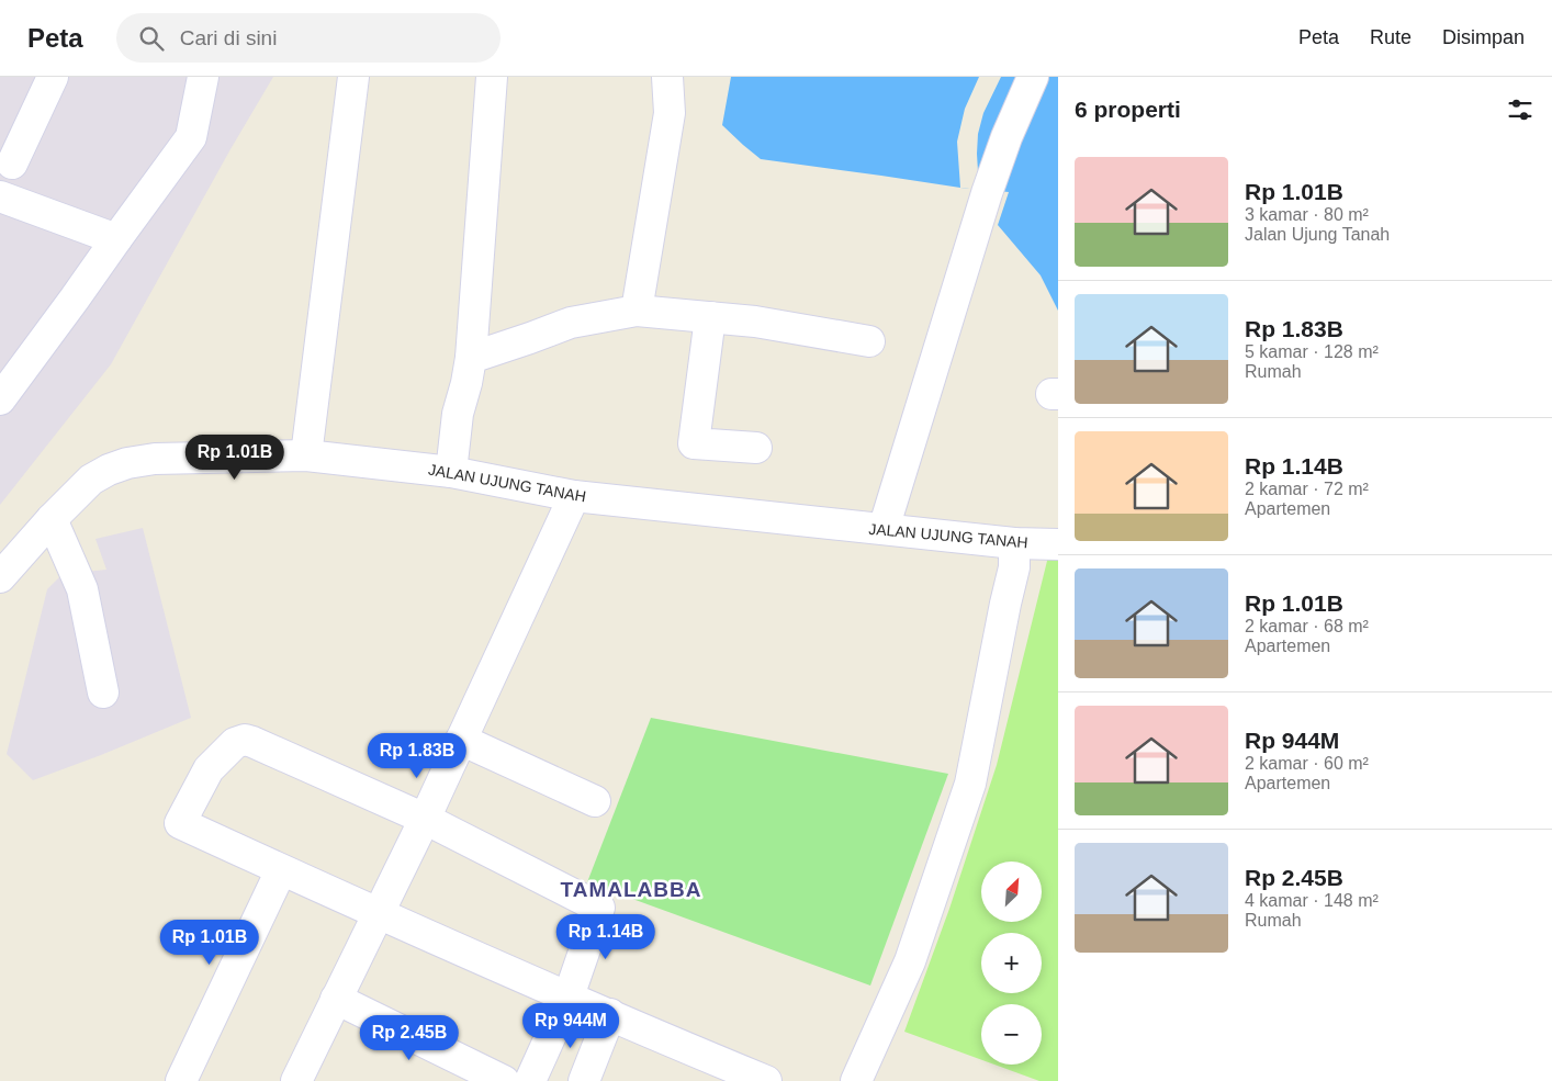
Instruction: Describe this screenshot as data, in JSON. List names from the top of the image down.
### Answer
{
  "streets": {
    "street": ["JALAN UJUNG TANAH"]
  },
  "districts": ["TAMALABBA"],
  "north": "top right",
  "page": {
    "header": "Peta",
    "search": "Cari di sini",
    "nav": ["Peta", "Rute", "Disimpan"],
    "heading": "6 properti",
    "list": [
      {
        "name": "Rp 1.01B",
        "note": "3 kamar · 80 m² · Jalan Ujung Tanah"
      },
      {
        "name": "Rp 1.83B",
        "note": "5 kamar · 128 m² · Rumah"
      },
      {
        "name": "Rp 1.14B",
        "note": "2 kamar · 72 m² · Apartemen"
      },
      {
        "name": "Rp 1.01B",
        "note": "2 kamar · 68 m² · Apartemen"
      },
      {
        "name": "Rp 944M",
        "note": "2 kamar · 60 m² · Apartemen"
      },
      {
        "name": "Rp 2.45B",
        "note": "4 kamar · 148 m² · Rumah"
      }
    ],
    "price": [
      "Rp 1.01B",
      "Rp 1.83B",
      "Rp 1.14B",
      "Rp 1.01B",
      "Rp 944M",
      "Rp 2.45B"
    ],
    "map_buttons": ["+", "−"]
  }
}
